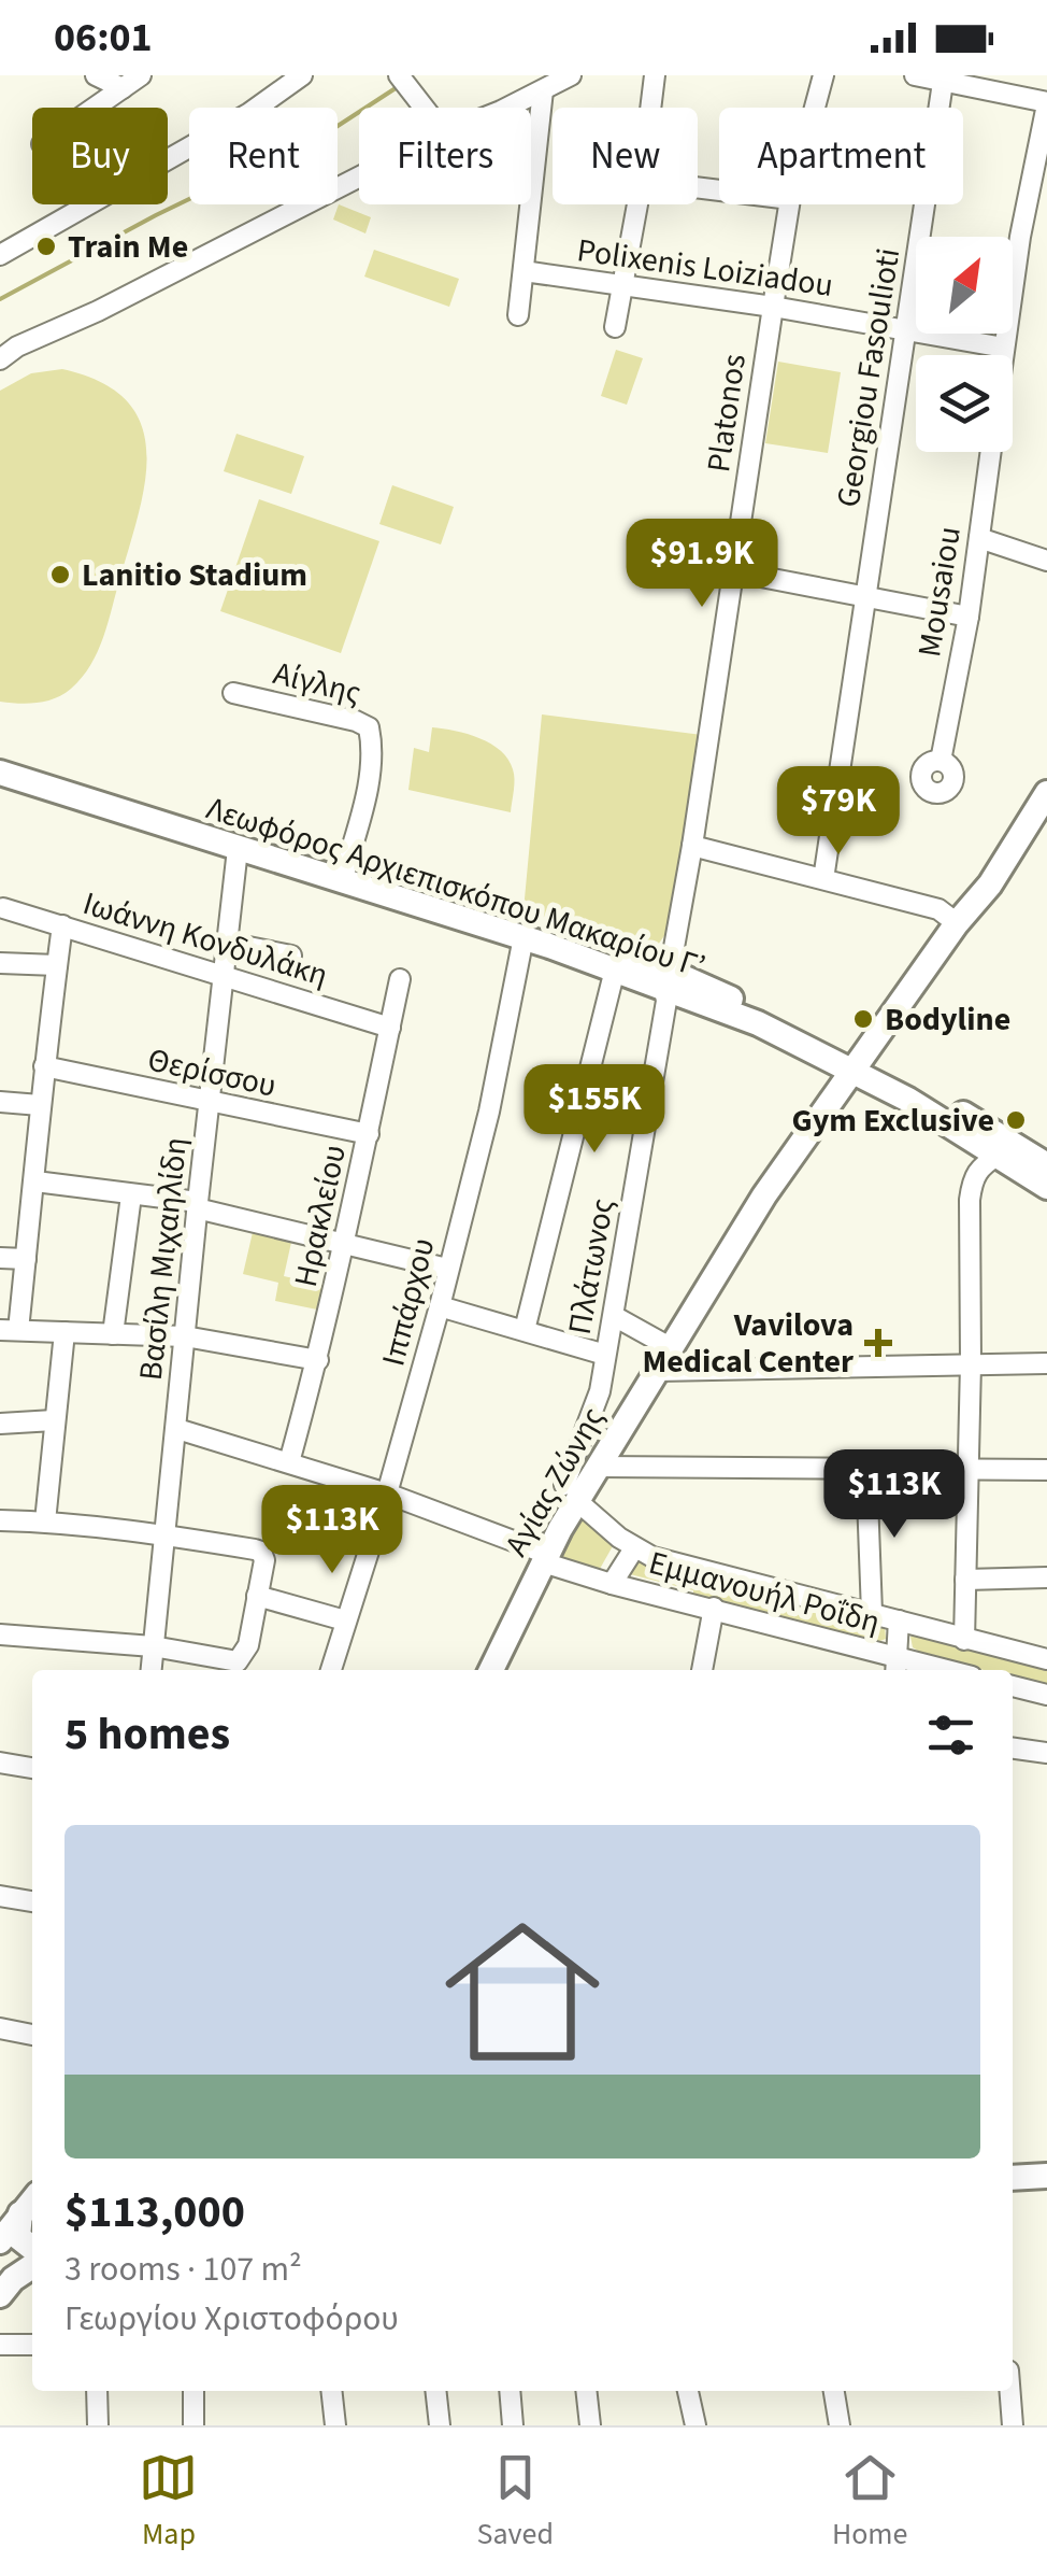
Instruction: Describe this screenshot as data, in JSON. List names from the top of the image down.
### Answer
{
  "streets": {
    "main road": ["Λεωφόρος Αρχιεπισκόπου Μακαρίου Γ’", "Αγίας Ζώνης"],
    "street": [
      "Polixenis Loiziadou",
      "Georgiou Fasoulioti",
      "Platonos",
      "Mousaiou",
      "Αίγλης",
      "Ιωάννη Κονδυλάκη",
      "Θερίσσου",
      "Ηρακλείου",
      "Βασίλη Μιχαηλίδη",
      "Πλάτωνος",
      "Ιππάρχου",
      "Εμμανουήλ Ροΐδη"
    ]
  },
  "crossings": [
    ["Polixenis Loiziadou", "Georgiou Fasoulioti"],
    ["Polixenis Loiziadou", "Platonos"],
    ["Platonos", "Λεωφόρος Αρχιεπισκόπου Μακαρίου Γ’"],
    ["Platonos", "Πλάτωνος"],
    ["Αίγλης", "Λεωφόρος Αρχιεπισκόπου Μακαρίου Γ’"],
    ["Λεωφόρος Αρχιεπισκόπου Μακαρίου Γ’", "Βασίλη Μιχαηλίδη"],
    ["Λεωφόρος Αρχιεπισκόπου Μακαρίου Γ’", "Πλάτωνος"],
    ["Λεωφόρος Αρχιεπισκόπου Μακαρίου Γ’", "Ιππάρχου"],
    ["Λεωφόρος Αρχιεπισκόπου Μακαρίου Γ’", "Αγίας Ζώνης"],
    ["Ιωάννη Κονδυλάκη", "Ηρακλείου"],
    ["Ιωάννη Κονδυλάκη", "Βασίλη Μιχαηλίδη"],
    ["Θερίσσου", "Ηρακλείου"],
    ["Θερίσσου", "Βασίλη Μιχαηλίδη"],
    ["Ηρακλείου", "Εμμανουήλ Ροΐδη"],
    ["Βασίλη Μιχαηλίδη", "Εμμανουήλ Ροΐδη"],
    ["Πλάτωνος", "Αγίας Ζώνης"],
    ["Ιππάρχου", "Εμμανουήλ Ροΐδη"],
    ["Αγίας Ζώνης", "Εμμανουήλ Ροΐδη"]
  ],
  "places": {
    "other": [
      "Train Me",
      "Lanitio Stadium",
      "Bodyline",
      "Gym Exclusive"
    ],
    "health": ["Vavilova Medical Center"]
  },
  "north": "top right",
  "page": {
    "status": "06:01",
    "chip": [
      "Buy",
      "Rent",
      "Filters",
      "New",
      "Apartment"
    ],
    "price": [
      "$91.9K",
      "$79K",
      "$155K",
      "$113K",
      "$113K"
    ],
    "heading": "5 homes",
    "list": [
      {
        "name": "$113,000",
        "note": "3 rooms · 107 m² · Γεωργίου Χριστοφόρου"
      }
    ],
    "tabs": ["Map", "Saved", "Home"]
  }
}
